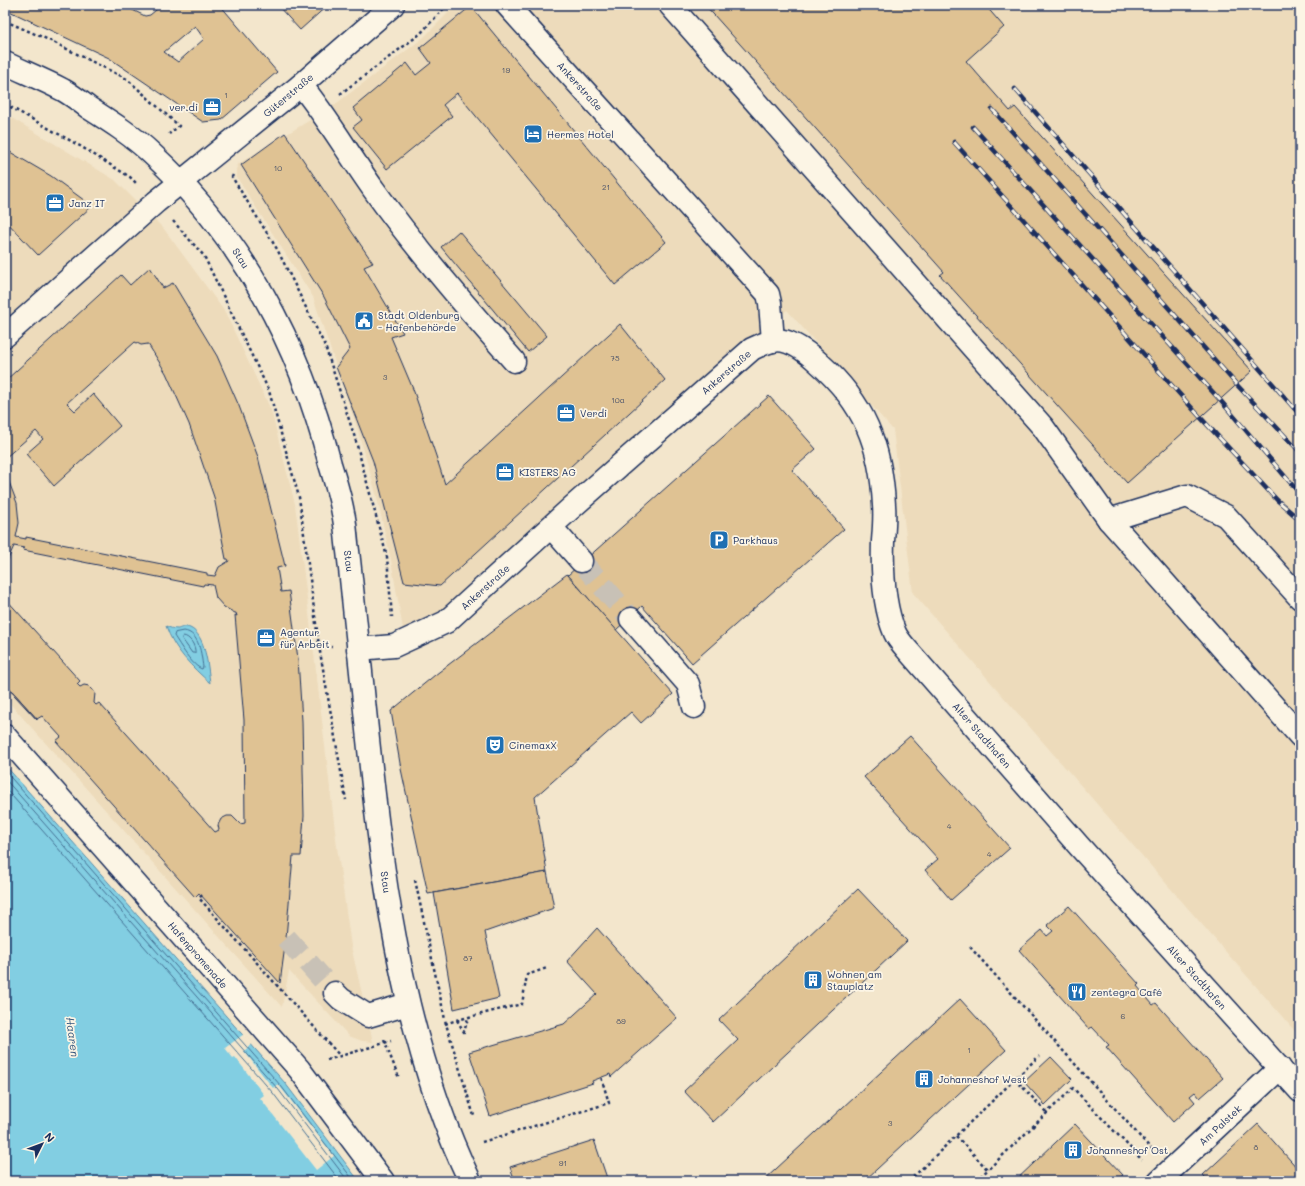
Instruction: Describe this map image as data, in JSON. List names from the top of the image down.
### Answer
{
  "streets": {
    "street": [
      "Ankerstraße",
      "Güterstraße",
      "Stau",
      "Alter Stadthafen",
      "Hafenpromenade",
      "Am Palstek"
    ]
  },
  "crossings": [
    ["Ankerstraße", "Stau"],
    ["Ankerstraße", "Alter Stadthafen"],
    ["Güterstraße", "Stau"],
    ["Alter Stadthafen", "Am Palstek"]
  ],
  "water": ["Haaren"],
  "places": {
    "office": [
      "ver.di",
      "Janz IT",
      "Verdi",
      "KISTERS AG",
      "Agentur für Arbeit"
    ],
    "hotel": ["Hermes Hotel"],
    "public building": ["Stadt Oldenburg - Hafenbehörde"],
    "parking": ["Parkhaus"],
    "theatre": ["CinemaxX"],
    "building": ["Wohnen am Stauplatz", "Johanneshof West", "Johanneshof Ost"],
    "restaurant": ["zentegra Café"]
  },
  "house_numbers": [
    "19",
    "1",
    "10",
    "21",
    "75",
    "3",
    "10a",
    "4",
    "4",
    "87",
    "6",
    "89",
    "1",
    "3",
    "8",
    "91"
  ],
  "north": "top right"
}
